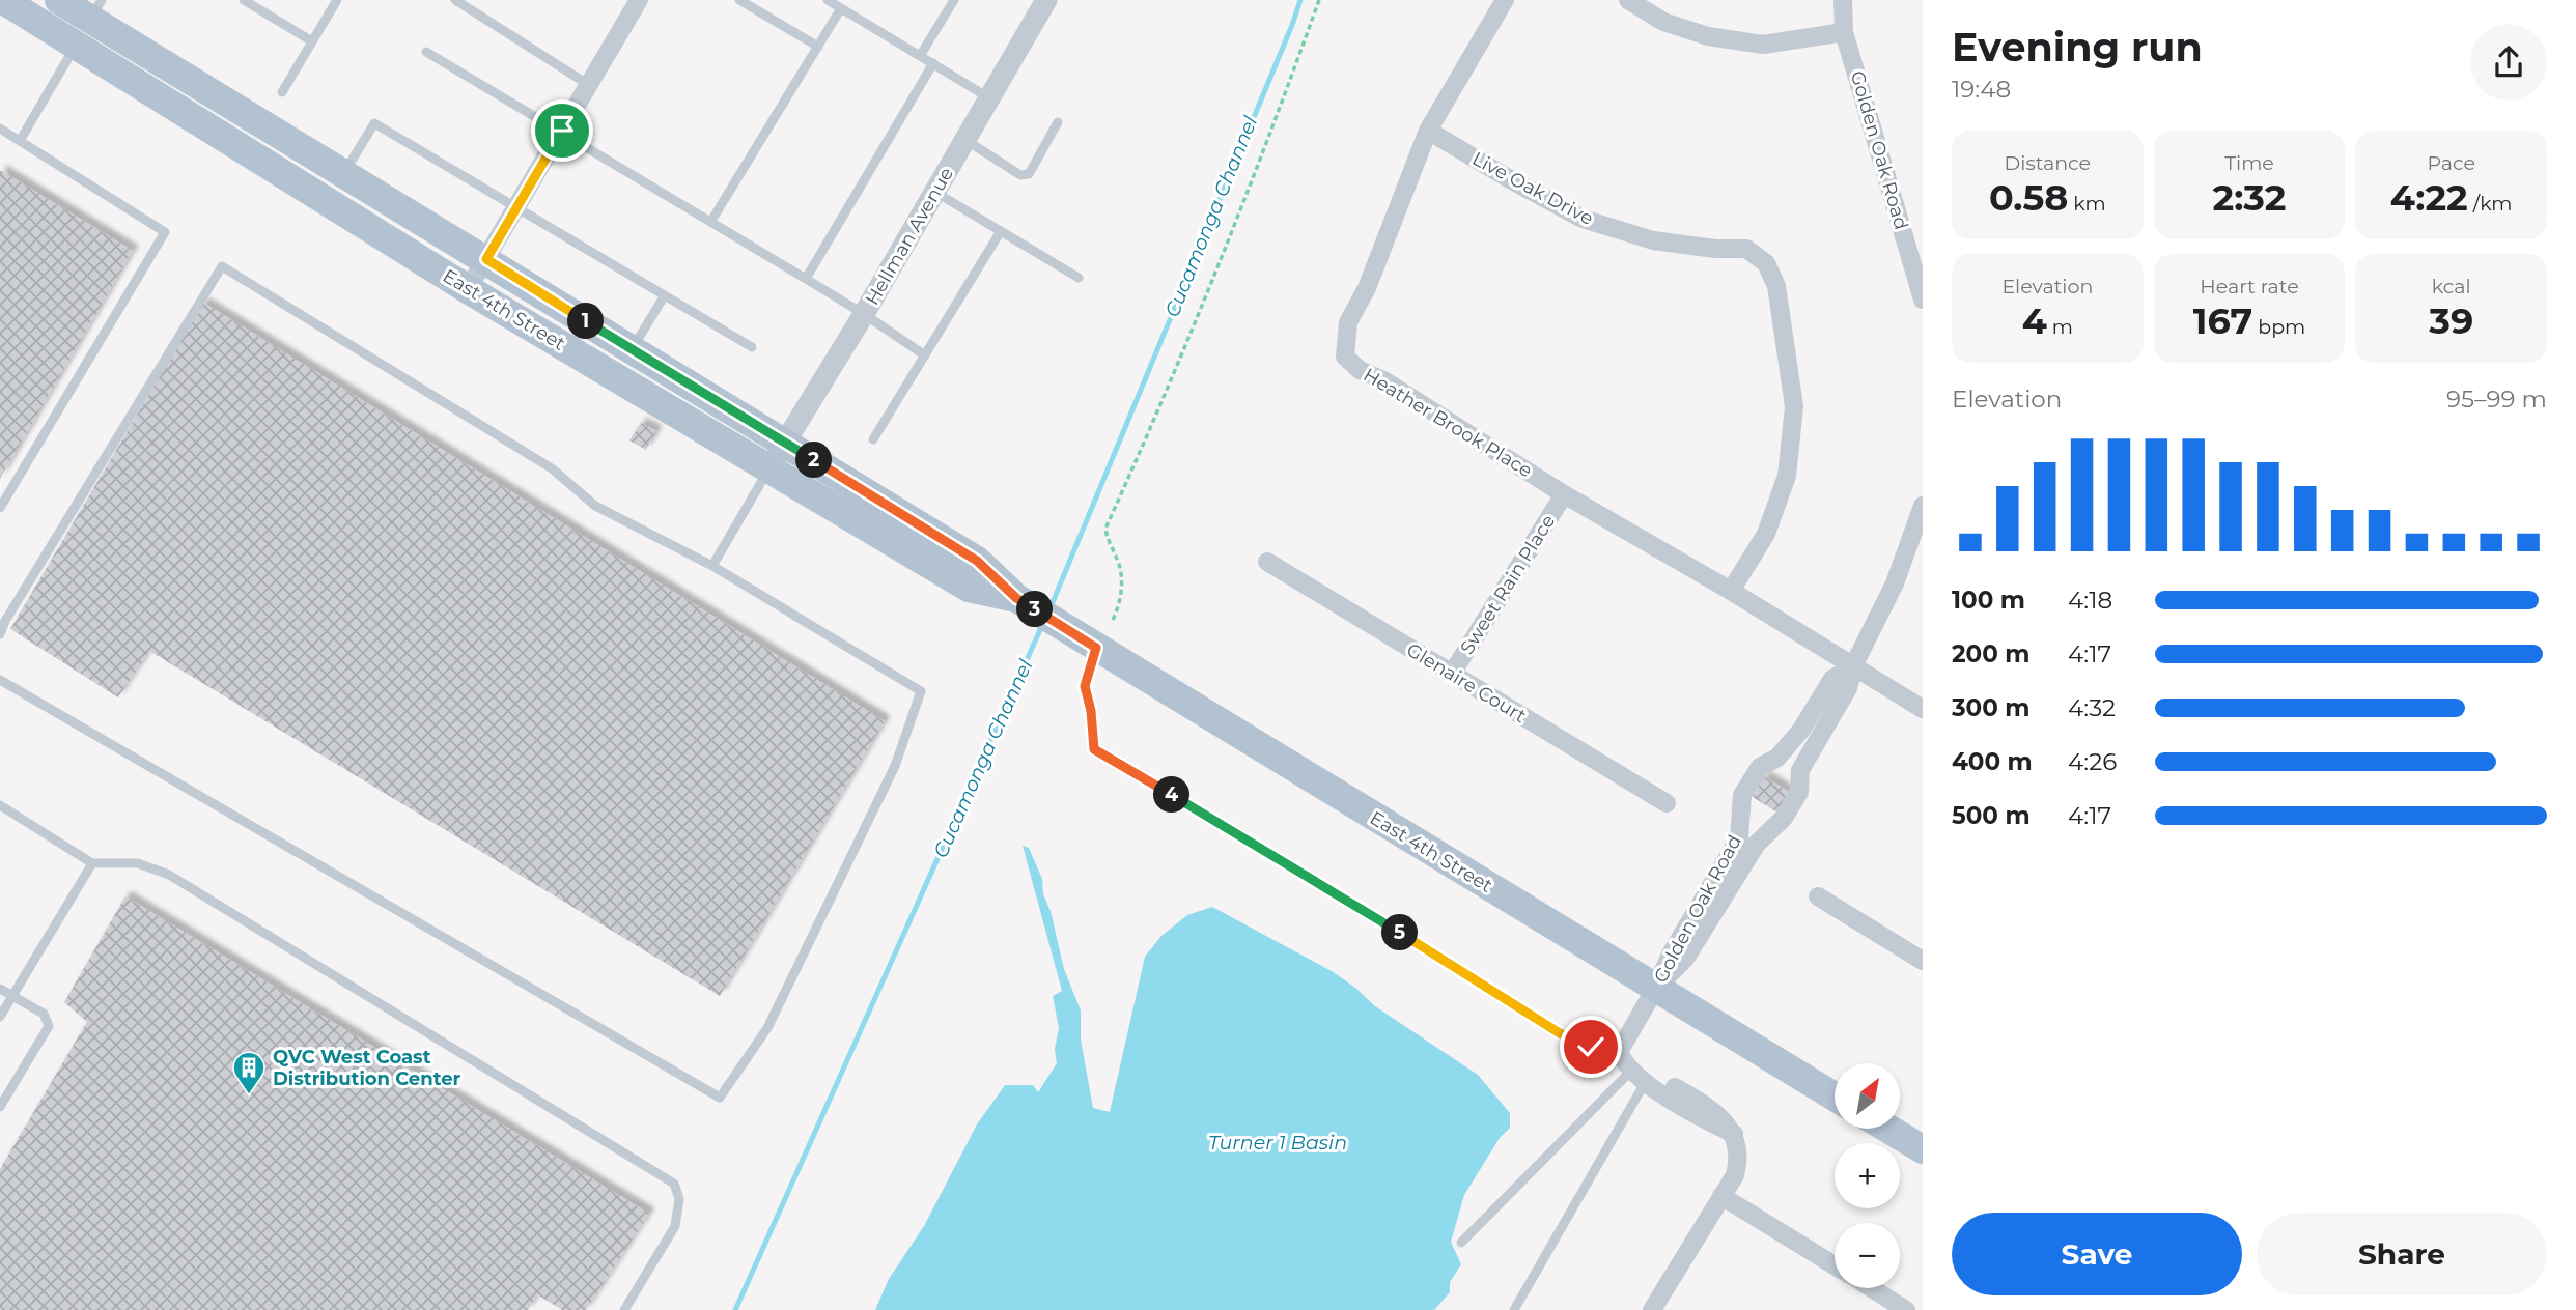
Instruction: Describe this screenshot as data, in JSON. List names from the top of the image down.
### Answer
{
  "streets": {
    "main road": ["East 4th Street"],
    "street": [
      "Golden Oak Road",
      "Live Oak Drive",
      "Hellman Avenue",
      "Heather Brook Place",
      "Sweet Rain Place",
      "Glenaire Court"
    ]
  },
  "crossings": [
    ["Golden Oak Road", "East 4th Street"],
    ["Golden Oak Road", "Heather Brook Place"],
    ["Live Oak Drive", "Heather Brook Place"],
    ["Hellman Avenue", "East 4th Street"],
    ["Heather Brook Place", "Sweet Rain Place"],
    ["Sweet Rain Place", "Glenaire Court"]
  ],
  "water": ["Cucamonga Channel", "Turner 1 Basin"],
  "places": {
    "building": ["QVC West Coast Distribution Center"]
  },
  "north": "top right",
  "page": {
    "heading": ["Evening run", "19:48"],
    "stats": [
      ["Distance", "0.58 km"],
      ["Time", "2:32"],
      ["Pace", "4:22 /km"],
      ["Elevation", "4 m"],
      ["Heart rate", "167 bpm"],
      ["kcal", "39"]
    ],
    "pins": [
      "1",
      "2",
      "3",
      "4",
      "5"
    ],
    "chart": ["Elevation", "95–99 m"],
    "list": [
      {
        "name": "100 m",
        "note": "4:18"
      },
      {
        "name": "200 m",
        "note": "4:17"
      },
      {
        "name": "300 m",
        "note": "4:32"
      },
      {
        "name": "400 m",
        "note": "4:26"
      },
      {
        "name": "500 m",
        "note": "4:17"
      }
    ],
    "map_buttons": ["+", "−"],
    "buttons": ["Save", "Share"]
  }
}
